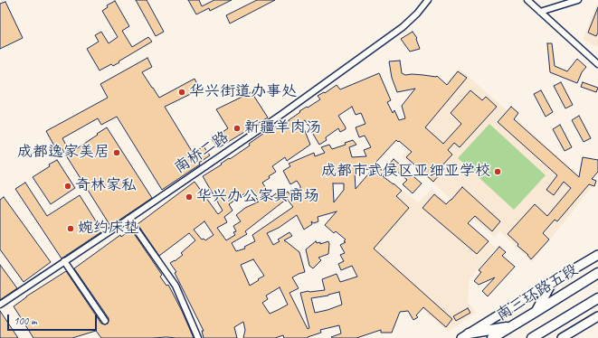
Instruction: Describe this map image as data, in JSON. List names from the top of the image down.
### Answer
{
  "streets": {
    "highway": ["南三环路五段"],
    "street": ["南桥二路"]
  },
  "places": [
    "华兴街道办事处",
    "新疆羊肉汤",
    "成都逸家美居",
    "成都市武侯区亚细亚学校",
    "奇林家私",
    "华兴办公家具商场",
    "婉约床垫"
  ],
  "scale_bar": "100 m"
}
